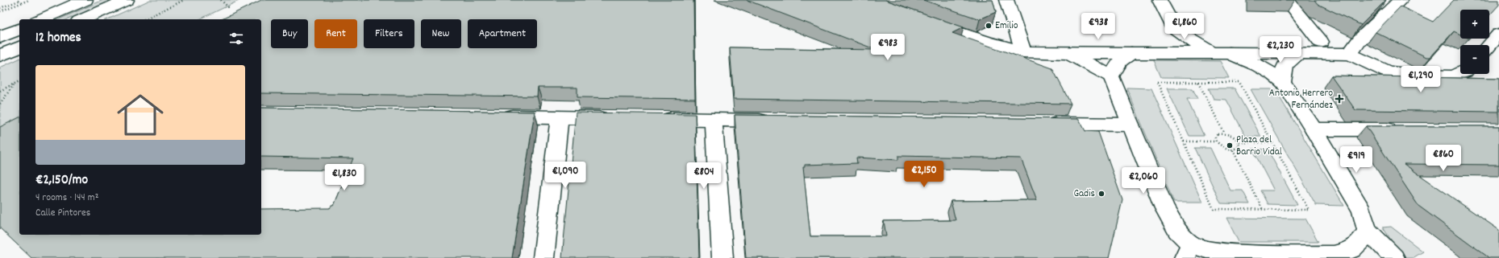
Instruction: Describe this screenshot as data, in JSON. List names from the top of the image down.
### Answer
{
  "places": {
    "other": ["Emilio", "Plaza del Barrio Vidal", "Gadis"],
    "health": ["Antonio Herrero Fernández"]
  },
  "page": {
    "map_buttons": ["+", "−"],
    "price": [
      "€938",
      "€1,860",
      "€983",
      "€2,230",
      "€1,290",
      "€860",
      "€919",
      "€2,150",
      "€1,090",
      "€804",
      "€1,830",
      "€2,060"
    ],
    "chip": [
      "Buy",
      "Rent",
      "Filters",
      "New",
      "Apartment"
    ],
    "heading": "12 homes",
    "list": [
      {
        "name": "€2,150/mo",
        "note": "4 rooms · 144 m² · Calle Pintores"
      }
    ]
  }
}
